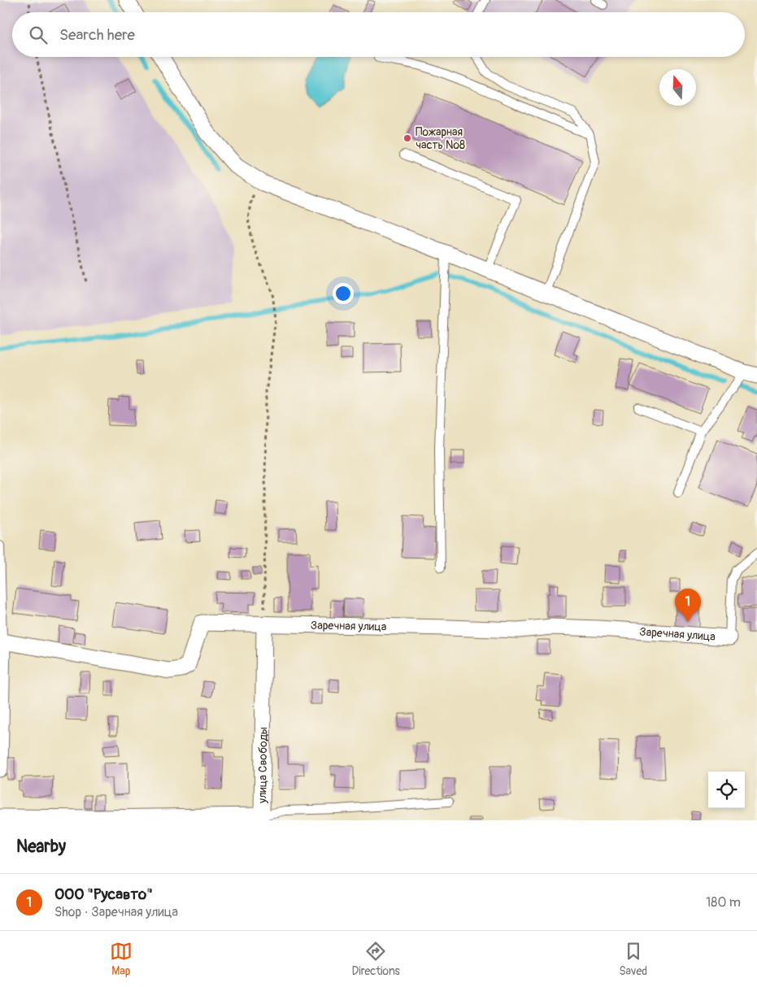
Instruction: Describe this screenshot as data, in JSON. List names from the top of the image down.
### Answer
{
  "streets": {
    "street": ["Заречная улица", "улица Свободы"]
  },
  "crossings": [
    ["Заречная улица", "улица Свободы"]
  ],
  "places": ["Пожарная часть №8"],
  "north": "top",
  "page": {
    "search": "Search here",
    "pins": "1",
    "heading": "Nearby",
    "list": [
      {
        "mark": "1",
        "name": "ООО \"Русавто\"",
        "note": "Shop · Заречная улица",
        "value": "180 m"
      }
    ],
    "nav": ["Map", "Directions", "Saved"]
  }
}
